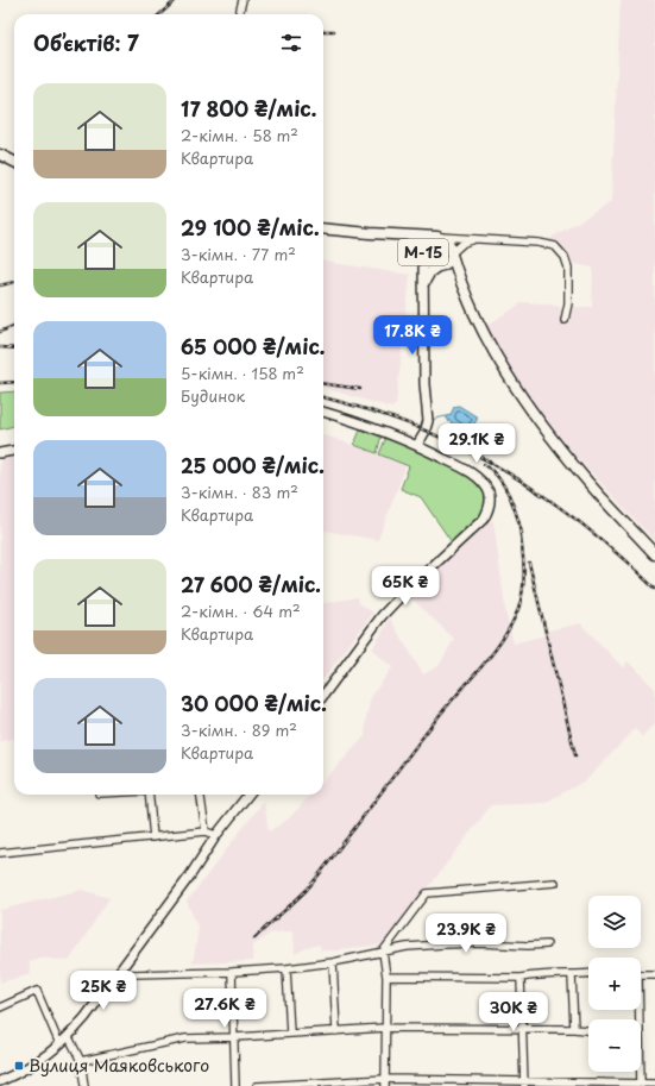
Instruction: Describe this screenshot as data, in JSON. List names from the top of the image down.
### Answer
{
  "streets": {
    "highway": ["М-15"]
  },
  "places": {
    "transit": ["Вулиця Маяковського"]
  },
  "page": {
    "heading": "Об’єктів: 7",
    "list": [
      {
        "name": "17 800 ₴/міс.",
        "note": "2-кімн. · 58 m² · Квартира"
      },
      {
        "name": "29 100 ₴/міс.",
        "note": "3-кімн. · 77 m² · Квартира"
      },
      {
        "name": "65 000 ₴/міс.",
        "note": "5-кімн. · 158 m² · Будинок"
      },
      {
        "name": "25 000 ₴/міс.",
        "note": "3-кімн. · 83 m² · Квартира"
      },
      {
        "name": "27 600 ₴/міс.",
        "note": "2-кімн. · 64 m² · Квартира"
      },
      {
        "name": "30 000 ₴/міс.",
        "note": "3-кімн. · 89 m² · Квартира"
      }
    ],
    "price": [
      "17.8K ₴",
      "29.1K ₴",
      "65K ₴",
      "23.9K ₴",
      "25K ₴",
      "27.6K ₴",
      "30K ₴"
    ],
    "map_buttons": ["+", "−"]
  }
}
